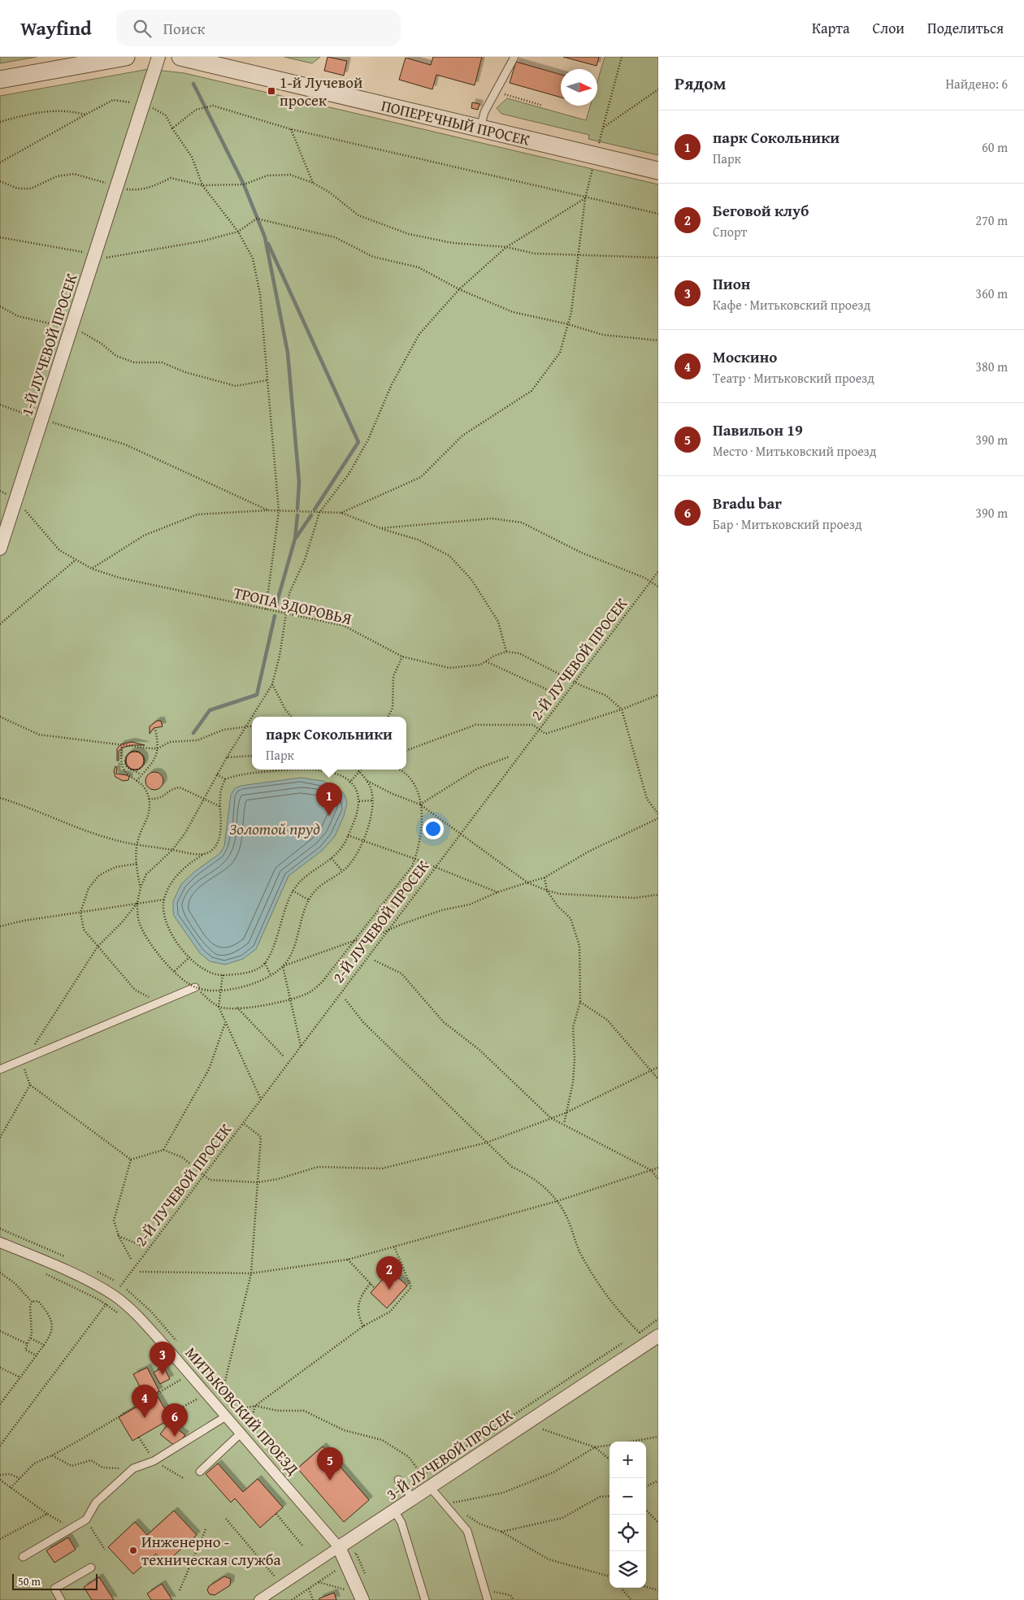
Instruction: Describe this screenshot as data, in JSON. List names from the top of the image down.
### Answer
{
  "streets": {
    "street": [
      "ПОПЕРЕЧНЫЙ ПРОСЕК",
      "1-Й ЛУЧЕВОЙ ПРОСЕК",
      "МИТЬКОВСКИЙ ПРОЕЗД",
      "3-Й ЛУЧЕВОЙ ПРОСЕК"
    ],
    "path": ["ТРОПА ЗДОРОВЬЯ", "2-Й ЛУЧЕВОЙ ПРОСЕК"]
  },
  "crossings": [
    ["1-Й ЛУЧЕВОЙ ПРОСЕК", "ТРОПА ЗДОРОВЬЯ"],
    ["МИТЬКОВСКИЙ ПРОЕЗД", "3-Й ЛУЧЕВОЙ ПРОСЕК"]
  ],
  "water": ["Золотой пруд"],
  "places": {
    "transit": ["1-й Лучевой просек"],
    "other": ["Инженерно - техническая служба"]
  },
  "scale_bar": "50 m",
  "north": "right",
  "page": {
    "header": "Wayfind",
    "search": "Поиск",
    "nav": ["Карта", "Слои", "Поделиться"],
    "heading": ["Рядом", "Найдено: 6"],
    "list": [
      {
        "mark": "1",
        "name": "парк Сокольники",
        "note": "Парк",
        "value": "60 m"
      },
      {
        "mark": "2",
        "name": "Беговой клуб",
        "note": "Спорт",
        "value": "270 m"
      },
      {
        "mark": "3",
        "name": "Пион",
        "note": "Кафе · Митьковский проезд",
        "value": "360 m"
      },
      {
        "mark": "4",
        "name": "Москино",
        "note": "Театр · Митьковский проезд",
        "value": "380 m"
      },
      {
        "mark": "5",
        "name": "Павильон 19",
        "note": "Место · Митьковский проезд",
        "value": "390 m"
      },
      {
        "mark": "6",
        "name": "Bradu bar",
        "note": "Бар · Митьковский проезд",
        "value": "390 m"
      }
    ],
    "popup": ["парк Сокольники", "Парк"],
    "pins": [
      "1",
      "2",
      "3",
      "4",
      "6",
      "5"
    ],
    "map_buttons": ["+", "−"],
    "scale": "50 m"
  }
}
